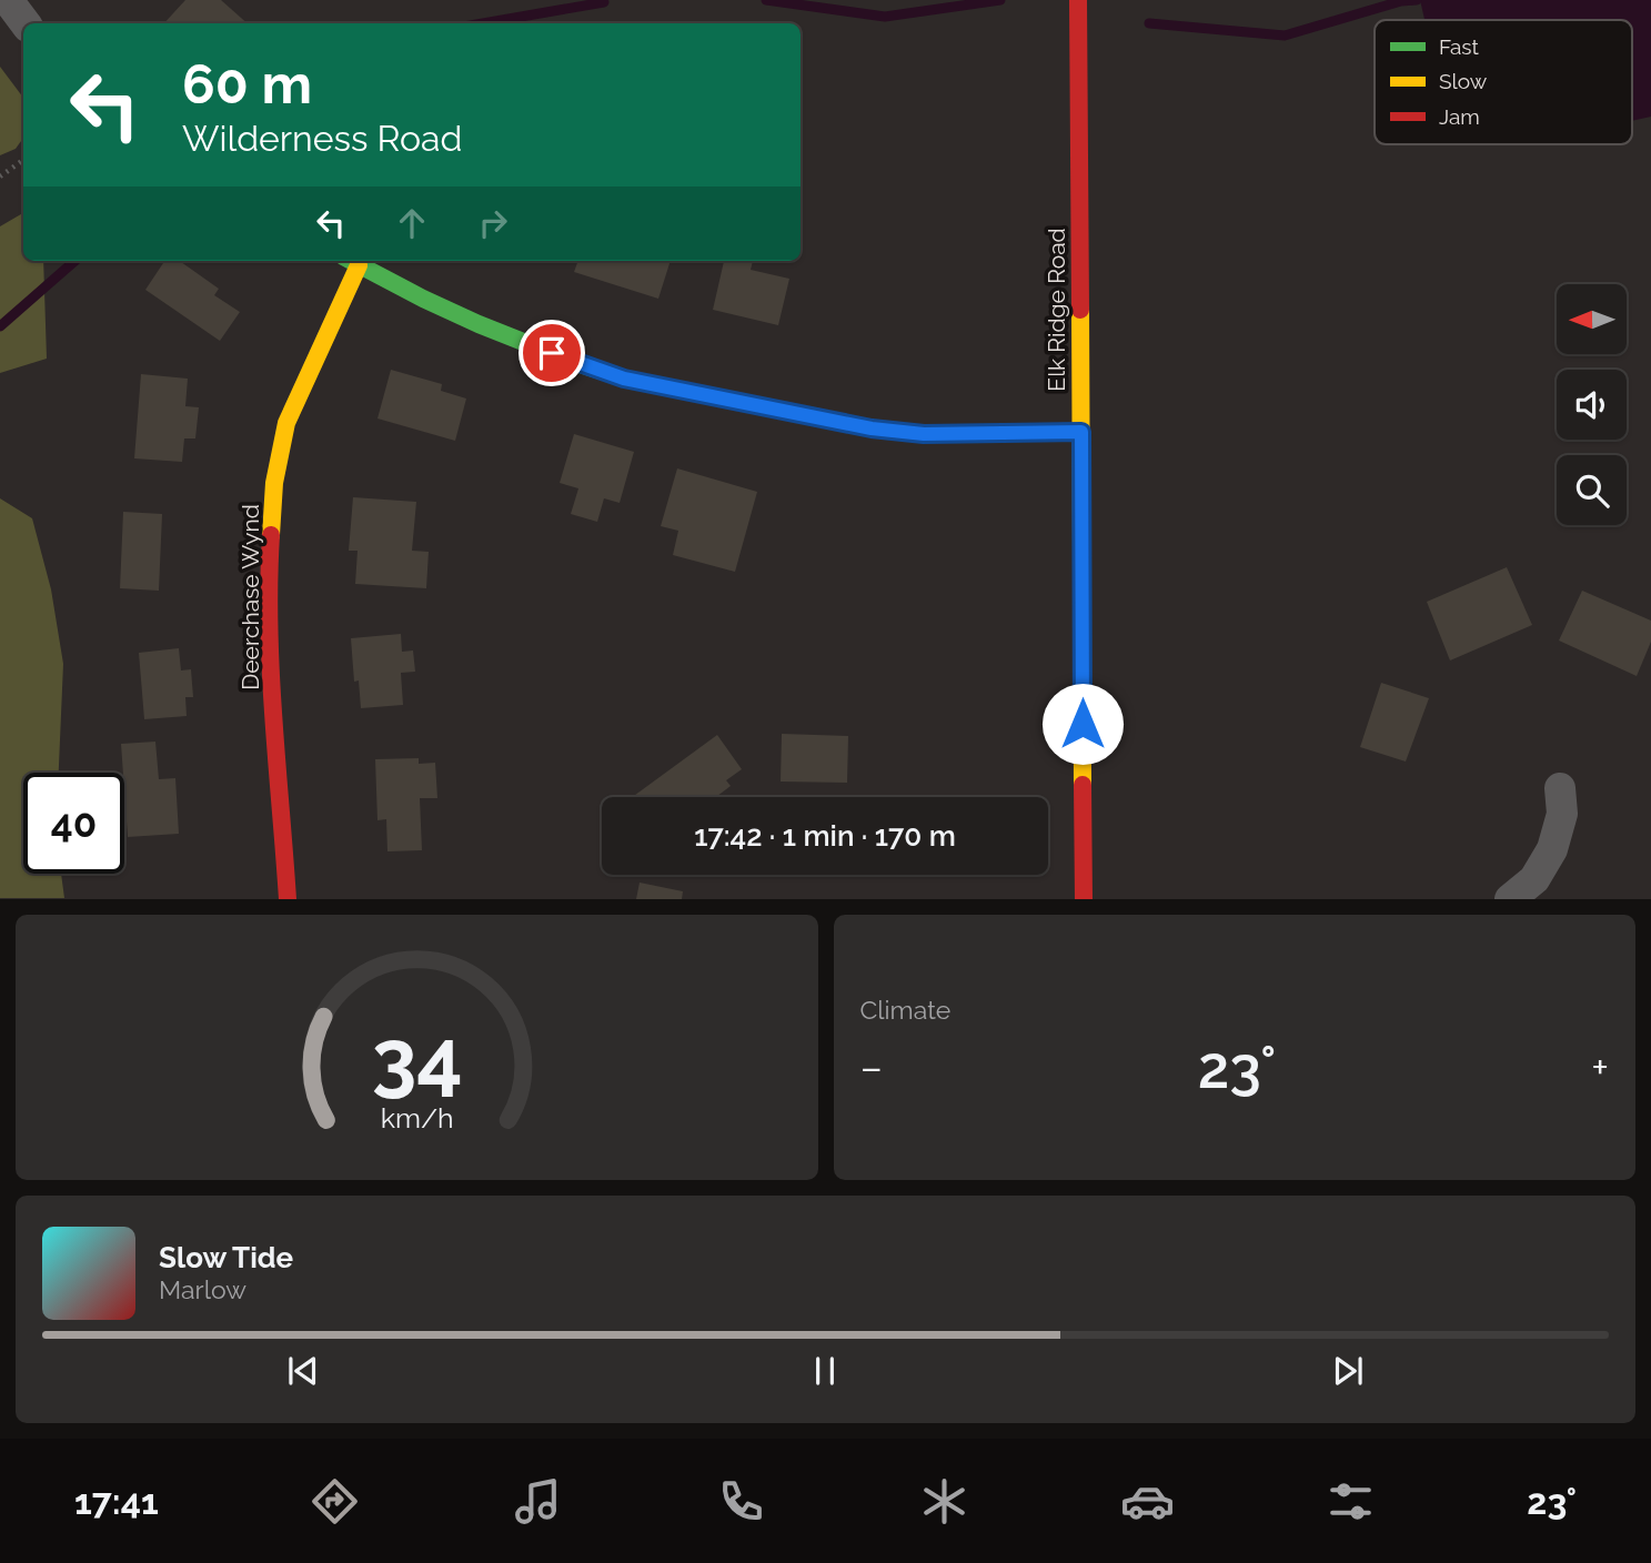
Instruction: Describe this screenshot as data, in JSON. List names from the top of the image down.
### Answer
{
  "streets": {
    "street": ["Elk Ridge Road", "Deerchase Wynd"]
  },
  "legend": ["Fast", "Slow", "Jam"],
  "north": "left",
  "page": {
    "turn": ["60 m", "Wilderness Road"],
    "limit": "40",
    "trip": "17:42 · 1 min · 170 m",
    "tile": "Climate",
    "heat": ["−", "23°", "+"],
    "song": ["Slow Tide", "Marlow"],
    "tabs": ["17:41", "23°"],
    "gauge": ["34", "km/h"]
  }
}
